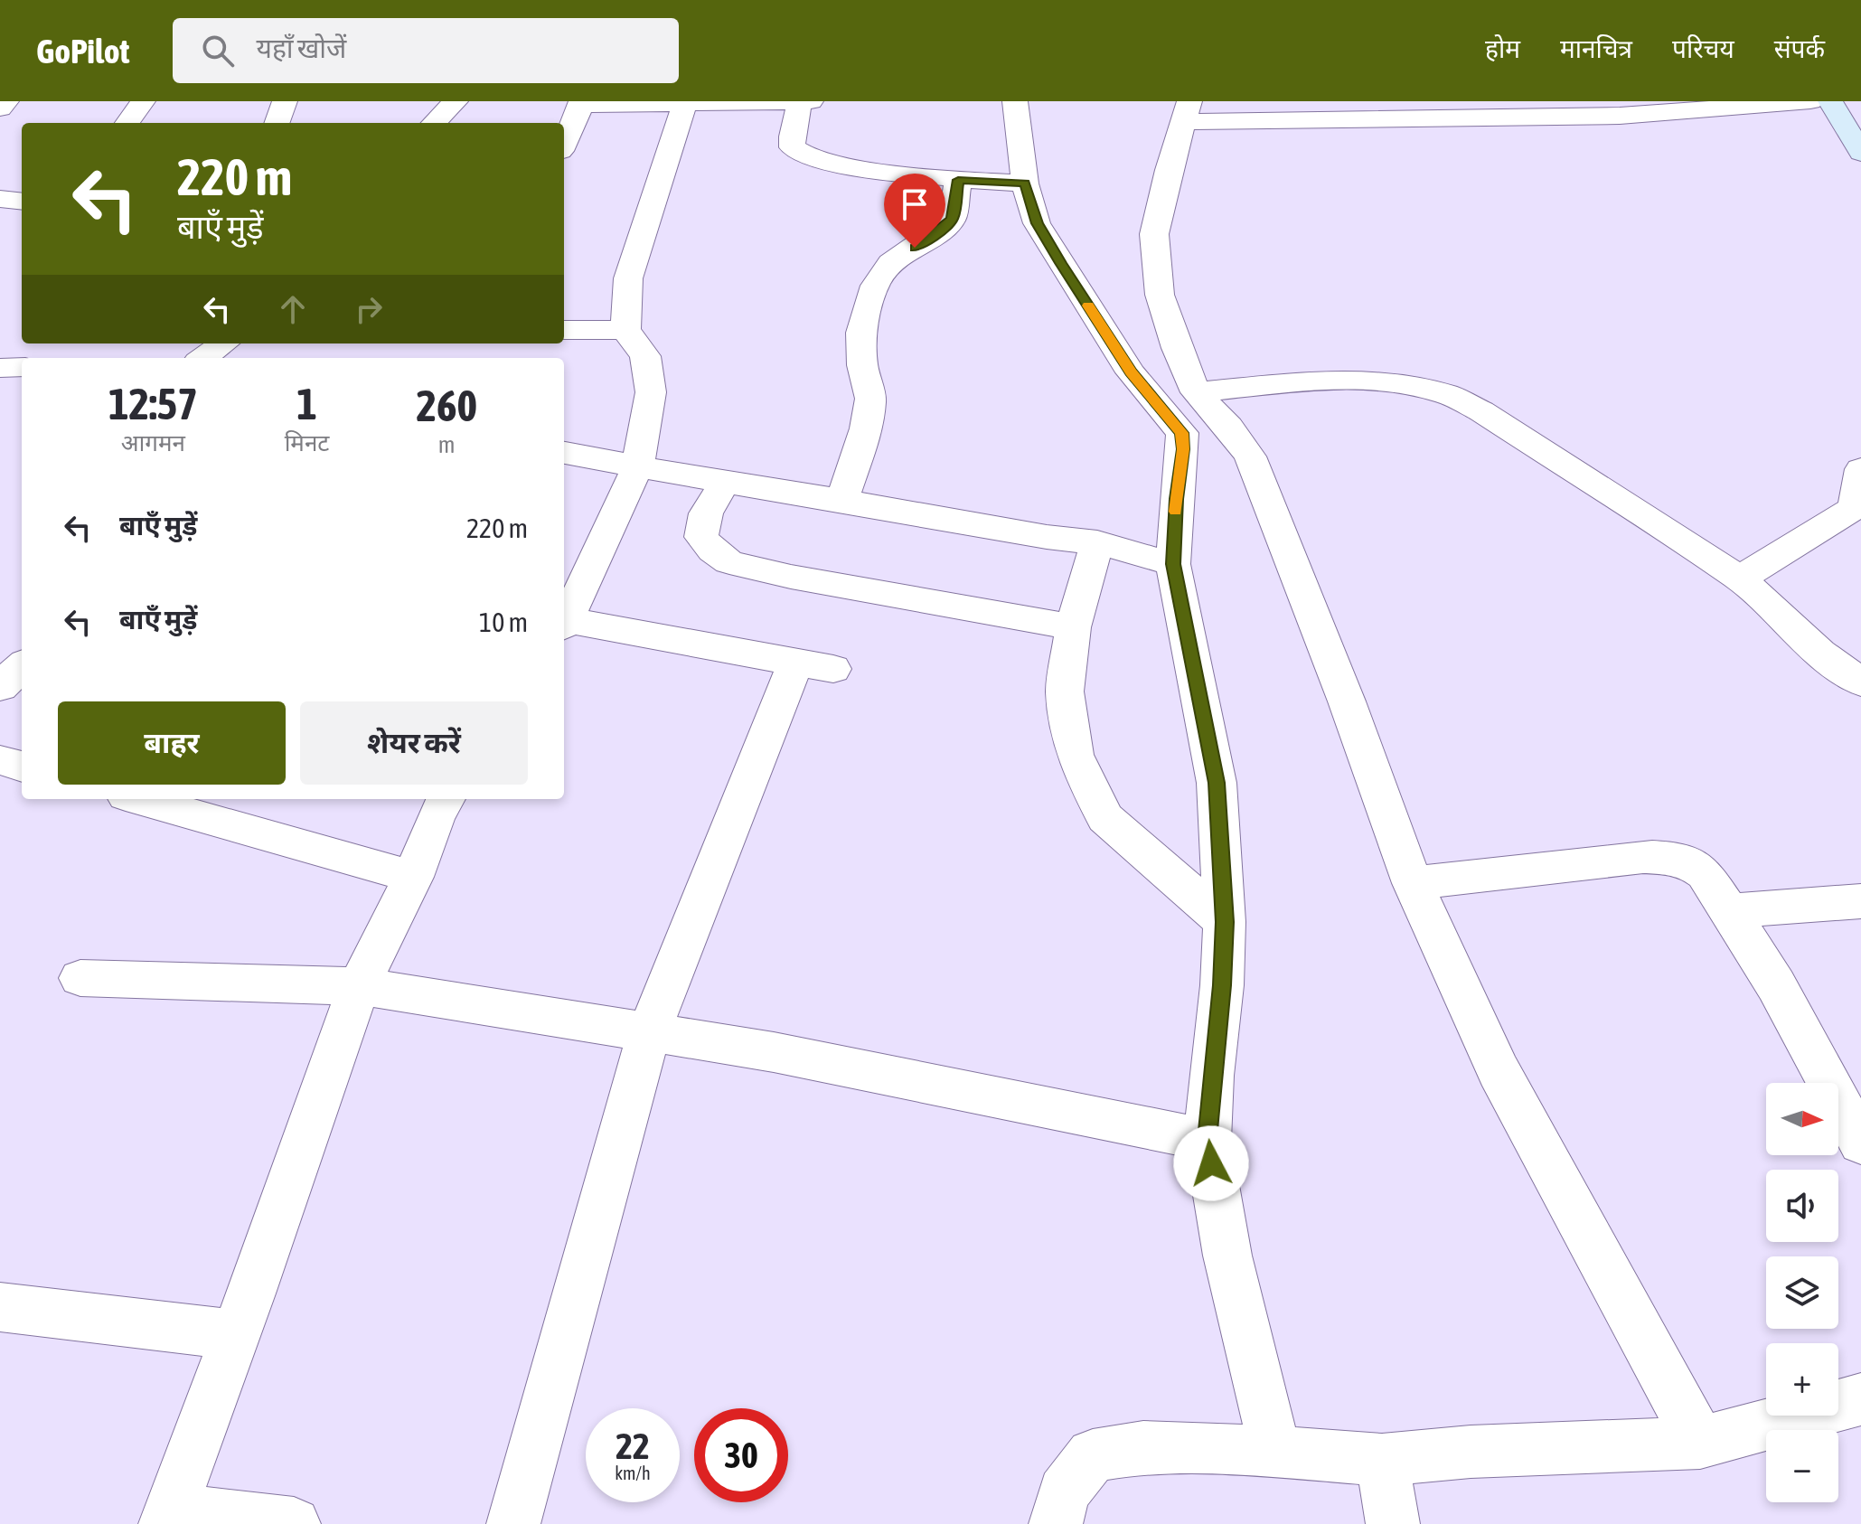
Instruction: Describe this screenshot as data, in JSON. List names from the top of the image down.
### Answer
{
  "north": "right",
  "page": {
    "header": "GoPilot",
    "search": "यहाँ खोजें",
    "nav": [
      "होम",
      "मानचित्र",
      "परिचय",
      "संपर्क"
    ],
    "turn": ["220 m", "बाएँ मुड़ें"],
    "eta": [
      "12:57",
      "आगमन",
      "1",
      "मिनट",
      "260",
      "m"
    ],
    "list": [
      {
        "name": "बाएँ मुड़ें",
        "value": "220 m"
      },
      {
        "name": "बाएँ मुड़ें",
        "value": "10 m"
      }
    ],
    "buttons": ["बाहर", "शेयर करें"],
    "map_buttons": ["+", "−"],
    "speed": "22 km/h",
    "limit": "30"
  }
}
